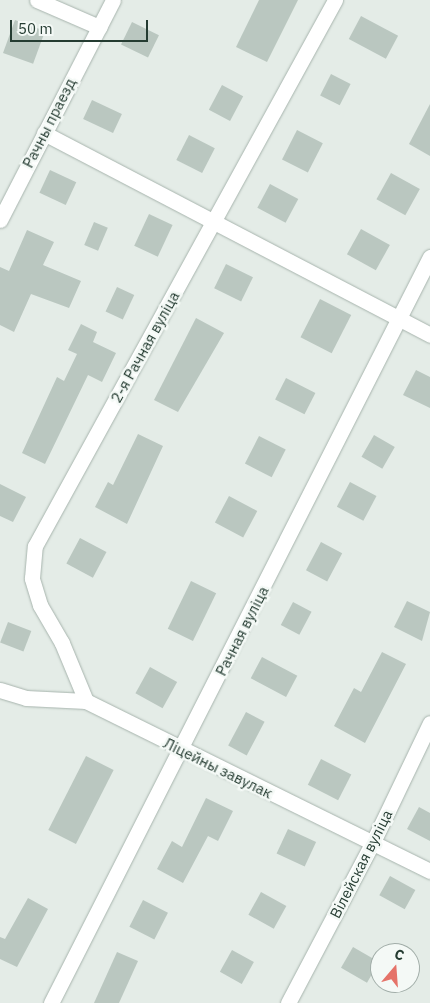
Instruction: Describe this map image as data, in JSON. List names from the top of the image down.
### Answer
{
  "streets": {
    "street": [
      "Рачны праезд",
      "2-я Рачная вуліца",
      "Рачная вуліца",
      "Ліцейны завулак",
      "Вілейская вуліца"
    ]
  },
  "crossings": [
    ["2-я Рачная вуліца", "Ліцейны завулак"],
    ["Рачная вуліца", "Ліцейны завулак"],
    ["Ліцейны завулак", "Вілейская вуліца"]
  ],
  "scale_bar": "50 m",
  "north": "top"
}
